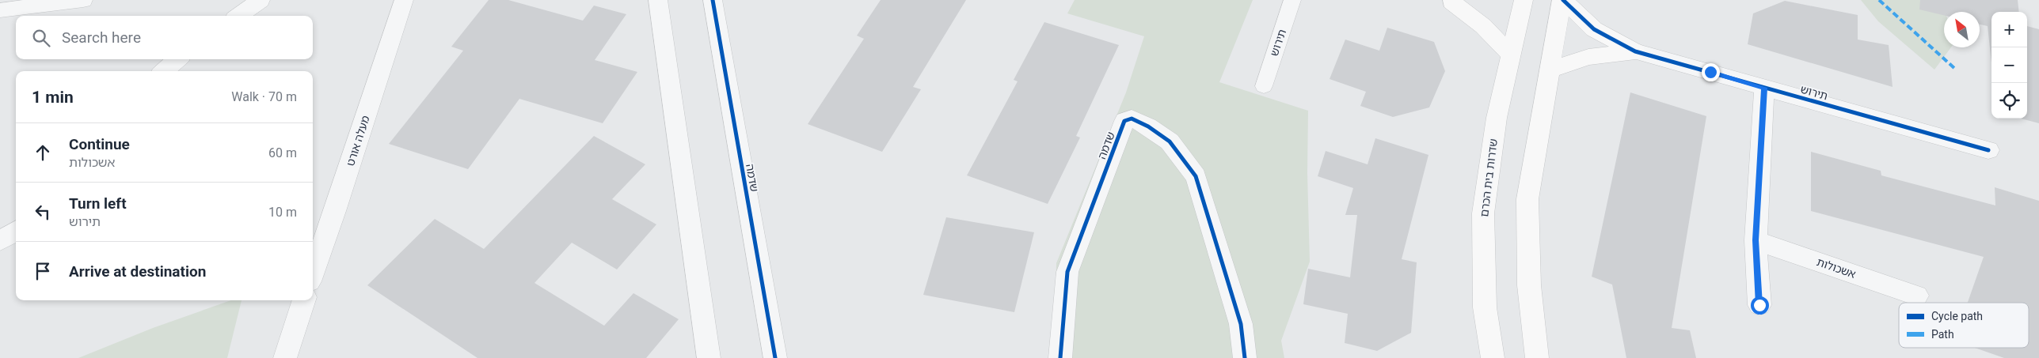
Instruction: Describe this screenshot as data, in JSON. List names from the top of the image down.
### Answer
{
  "streets": {
    "street": [
      "תירוש",
      "מעלה אורט",
      "שדמה",
      "שדרות בית הכרם",
      "אשכולות"
    ]
  },
  "legend": ["Cycle path", "Path"],
  "north": "top left",
  "page": {
    "map_buttons": ["+", "−"],
    "search": "Search here",
    "heading": ["1 min", "Walk · 70 m"],
    "list": [
      ["Continue", "אשכולות", "60 m"],
      ["Turn left", "תירוש", "10 m"],
      "Arrive at destination"
    ]
  }
}
